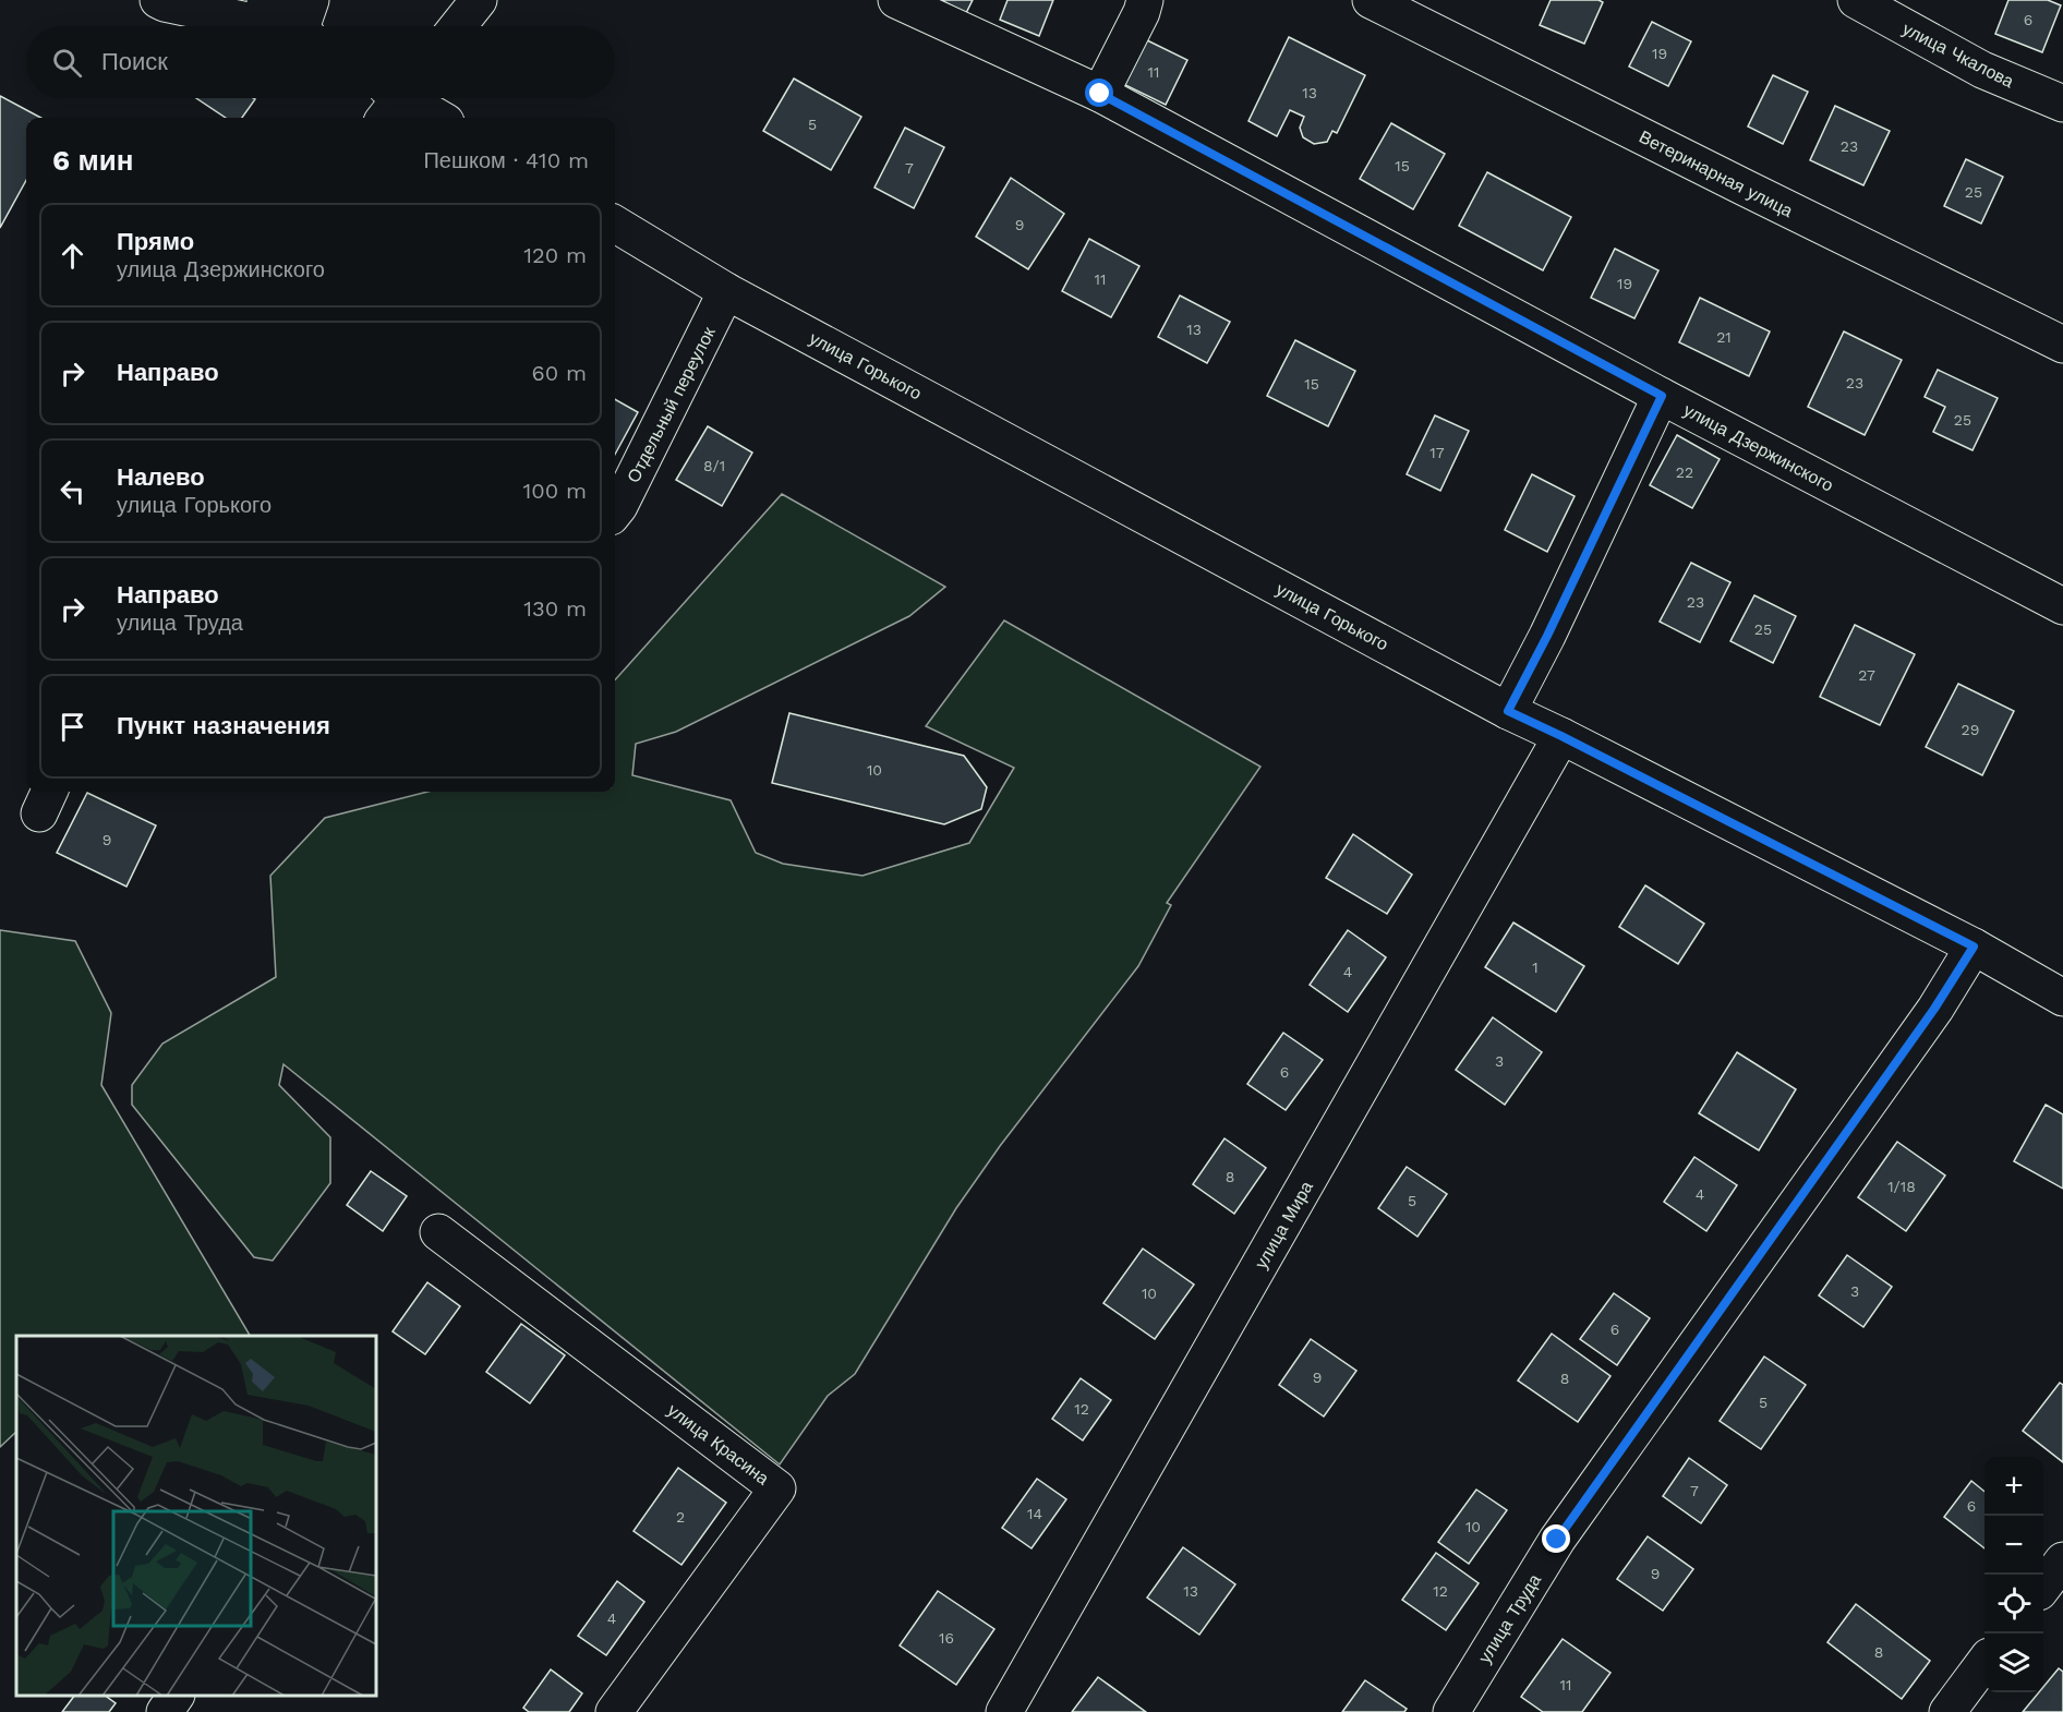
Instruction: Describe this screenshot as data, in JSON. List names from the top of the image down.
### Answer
{
  "streets": {
    "street": [
      "улица Чкалова",
      "Ветеринарная улица",
      "улица Горького",
      "Отдельный переулок",
      "улица Дзержинского",
      "улица Мира",
      "улица Красина",
      "улица Труда"
    ]
  },
  "crossings": [
    ["улица Горького", "Отдельный переулок"],
    ["улица Горького", "улица Мира"],
    ["улица Горького", "улица Труда"]
  ],
  "house_numbers": [
    "6",
    "19",
    "11",
    "13",
    "5",
    "23",
    "15",
    "7",
    "25",
    "9",
    "11",
    "19",
    "13",
    "21",
    "23",
    "15",
    "25",
    "17",
    "8/1",
    "22",
    "23",
    "25",
    "27",
    "29",
    "10",
    "9",
    "1",
    "4",
    "3",
    "6",
    "8",
    "1/18",
    "4",
    "5",
    "3",
    "10",
    "6",
    "9",
    "8",
    "5",
    "12",
    "7",
    "6",
    "14",
    "2",
    "10",
    "9",
    "13",
    "12",
    "4",
    "16",
    "8",
    "11"
  ],
  "page": {
    "search": "Поиск",
    "heading": ["6 мин", "Пешком · 410 m"],
    "list": [
      ["Прямо", "улица Дзержинского", "120 m"],
      ["Направо", "60 m"],
      ["Налево", "улица Горького", "100 m"],
      ["Направо", "улица Труда", "130 m"],
      "Пункт назначения"
    ],
    "map_buttons": ["+", "−"]
  }
}
